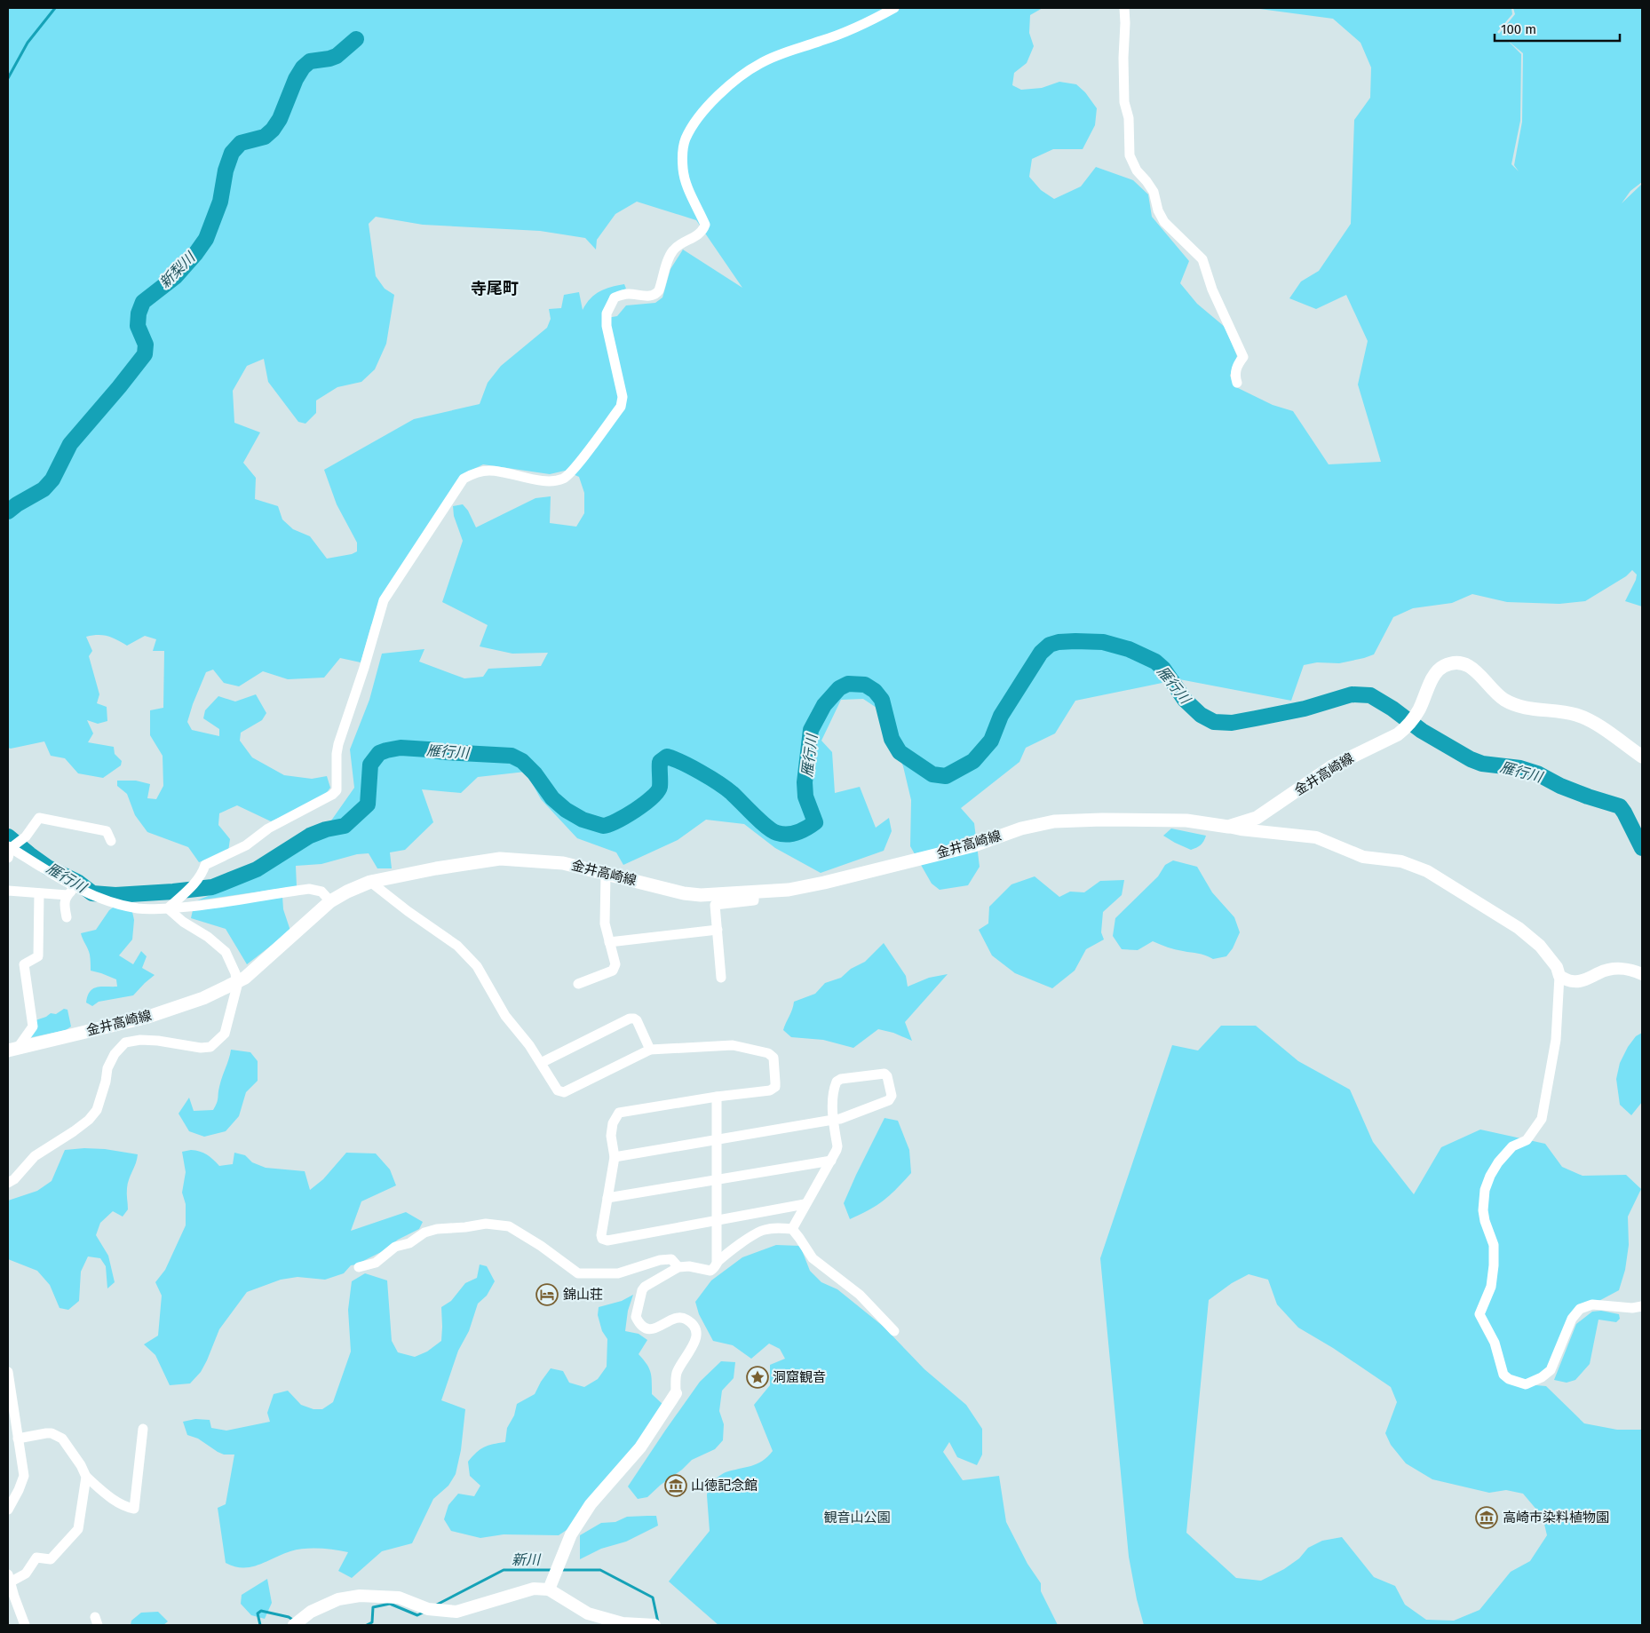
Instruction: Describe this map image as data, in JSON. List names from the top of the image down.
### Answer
{
  "streets": {
    "main road": ["金井高崎線"]
  },
  "districts": ["寺尾町"],
  "water": ["新梨川", "雁行川", "新川"],
  "parks": ["観音山公園"],
  "places": {
    "hotel": ["錦山荘"],
    "place": ["洞窟観音"],
    "museum": ["山徳記念館", "高崎市染料植物園"]
  },
  "scale_bar": "100 m"
}
